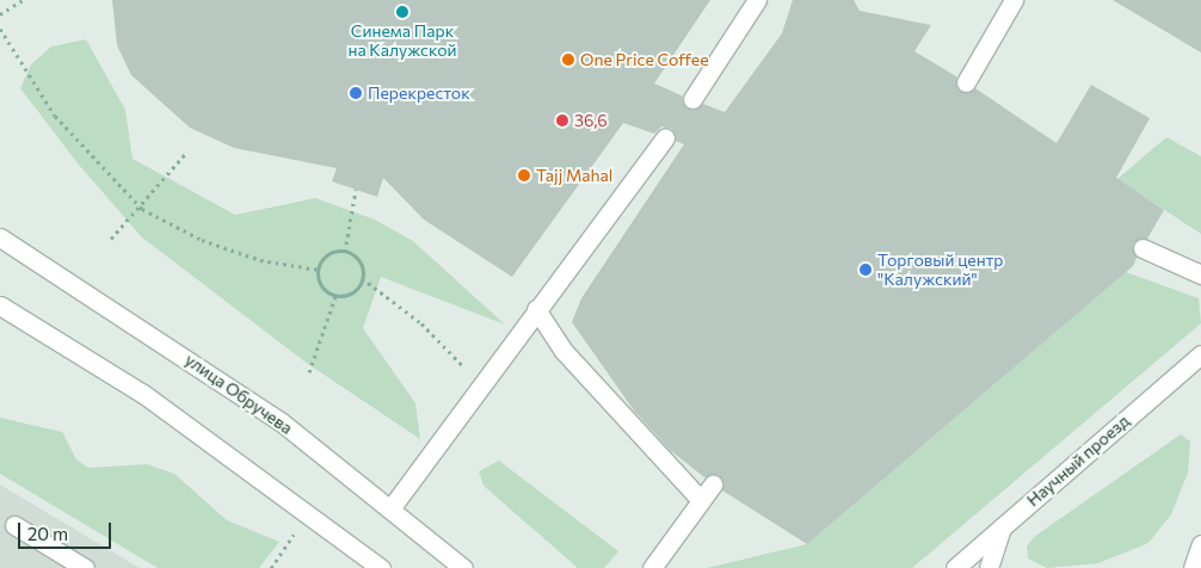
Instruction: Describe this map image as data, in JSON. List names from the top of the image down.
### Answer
{
  "streets": {
    "main road": ["улица Обручева", "Научный проезд"]
  },
  "places": [
    "Синема Парк на Калужской",
    "One Price Coffee",
    "Перекресток",
    "36,6",
    "Tajj Mahal",
    "Торговый центр \"Калужский\""
  ],
  "scale_bar": "20 m"
}
